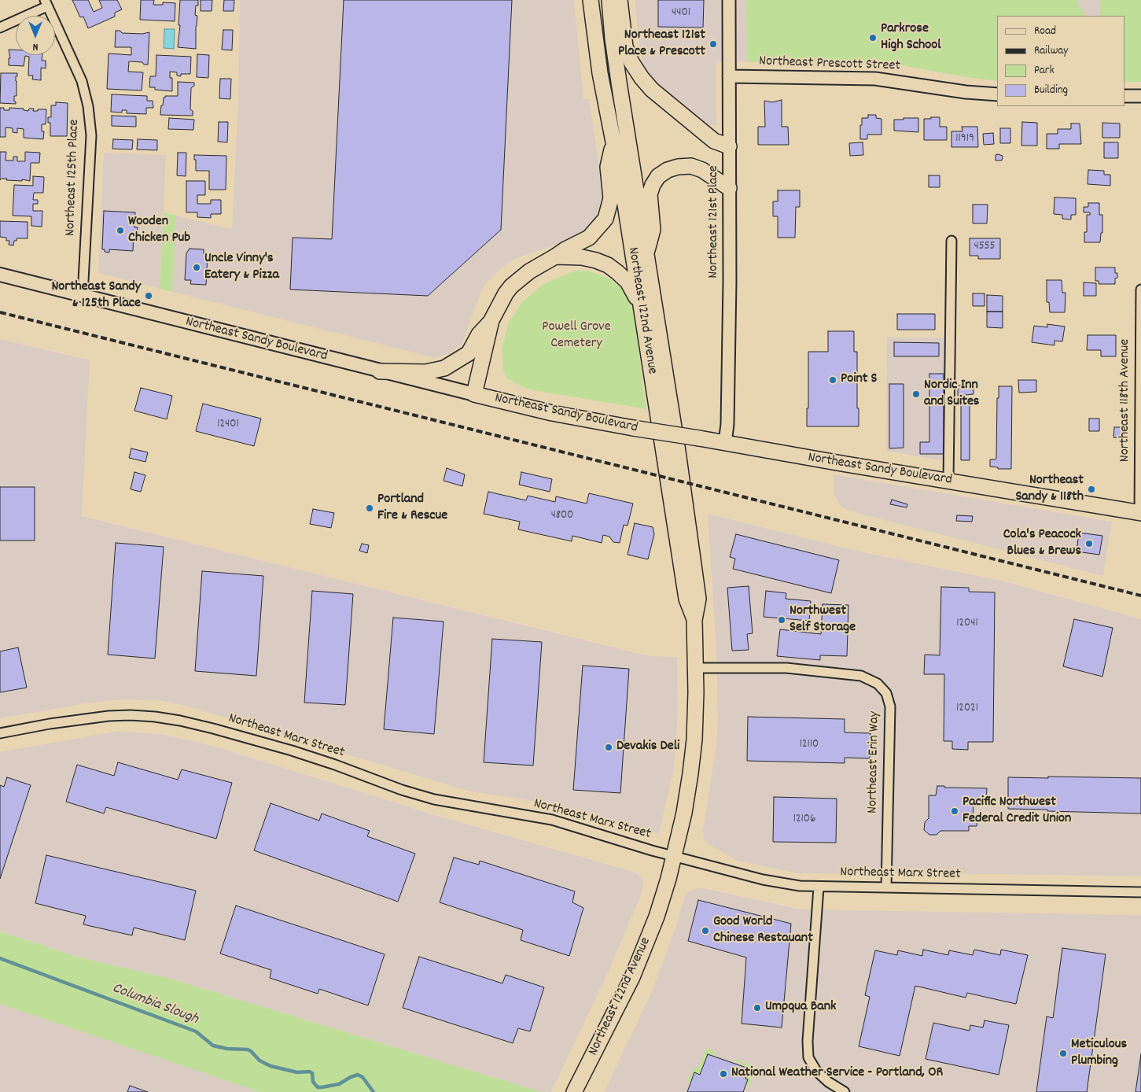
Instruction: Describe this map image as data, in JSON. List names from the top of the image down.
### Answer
{
  "streets": {
    "main road": ["Northeast 122nd Avenue", "Northeast Sandy Boulevard"],
    "street": [
      "Northeast Prescott Street",
      "Northeast 125th Place",
      "Northeast 121st Place",
      "Northeast 118th Avenue",
      "Northeast Marx Street",
      "Northeast Erin Way"
    ]
  },
  "crossings": [
    ["Northeast Prescott Street", "Northeast 121st Place"],
    ["Northeast 125th Place", "Northeast Sandy Boulevard"],
    ["Northeast 121st Place", "Northeast Sandy Boulevard"],
    ["Northeast 122nd Avenue", "Northeast Marx Street"],
    ["Northeast 122nd Avenue", "Northeast Erin Way"],
    ["Northeast Sandy Boulevard", "Northeast 118th Avenue"],
    ["Northeast Marx Street", "Northeast Erin Way"]
  ],
  "water": ["Columbia Slough"],
  "parks": ["Powell Grove Cemetery"],
  "places": [
    "Parkrose High School",
    "Northeast 121st Place & Prescott",
    "Wooden Chicken Pub",
    "Uncle Vinny's Eatery & Pizza",
    "Northeast Sandy & 125th Place",
    "Point S",
    "Nordic Inn and Suites",
    "Northeast Sandy & 118th",
    "Portland Fire & Rescue",
    "Cola's Peacock Blues & Brews",
    "Northwest Self Storage",
    "Devakis Deli",
    "Pacific Northwest Federal Credit Union",
    "Good World Chinese Restauant",
    "Umpqua Bank",
    "Meticulous Plumbing",
    "National Weather Service - Portland, OR"
  ],
  "house_numbers": [
    "4401",
    "11919",
    "4555",
    "12401",
    "4800",
    "12041",
    "12021",
    "12110",
    "12106"
  ],
  "legend": [
    "Road",
    "Railway",
    "Park",
    "Building"
  ],
  "north": "bottom"
}
